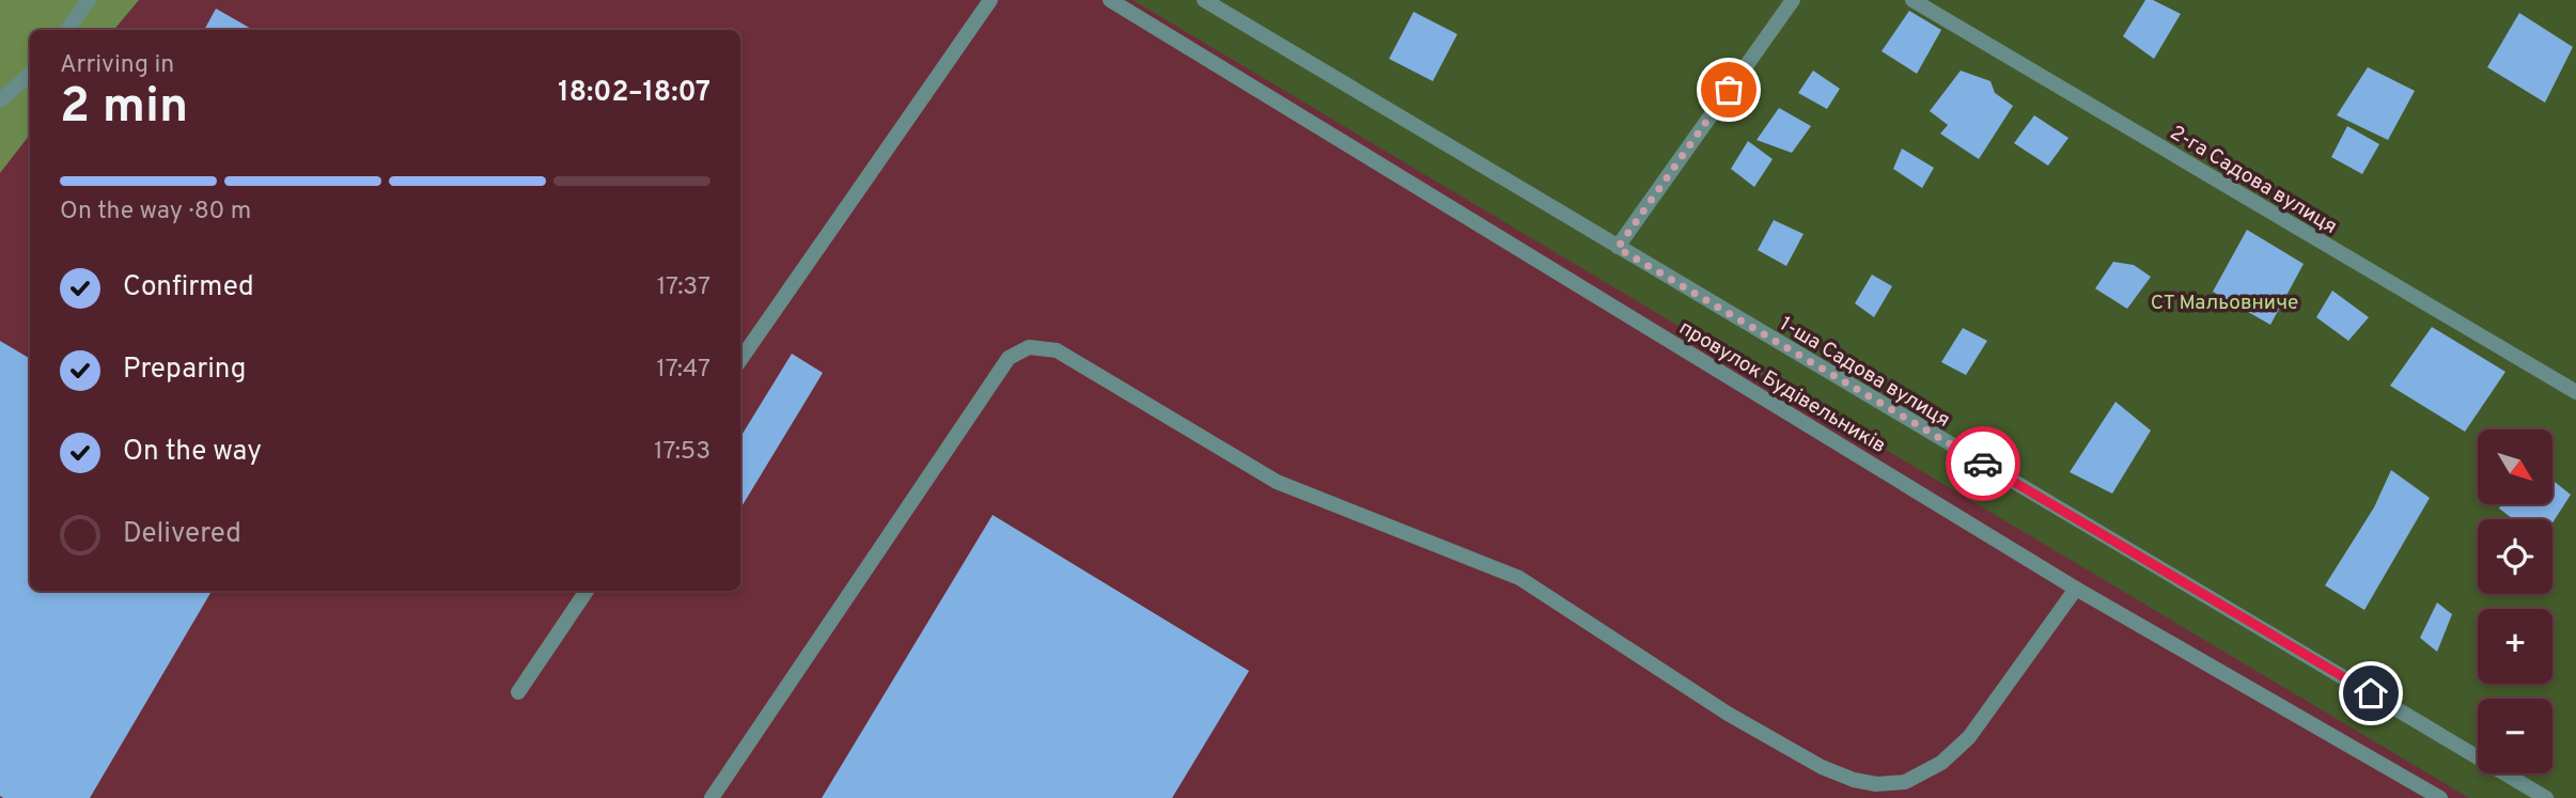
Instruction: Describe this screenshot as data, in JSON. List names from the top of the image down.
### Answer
{
  "streets": {
    "street": ["2-га Садова вулиця", "1-ша Садова вулиця", "провулок Будівельників"]
  },
  "parks": ["СТ Мальовниче"],
  "north": "bottom right",
  "page": {
    "heading": ["2 min", "Arriving in", "18:02–18:07"],
    "bar": "On the way · 80 m",
    "list": [
      ["Confirmed", "17:37"],
      ["Preparing", "17:47"],
      ["On the way", "17:53"],
      "Delivered"
    ],
    "map_buttons": ["+", "−"]
  }
}
